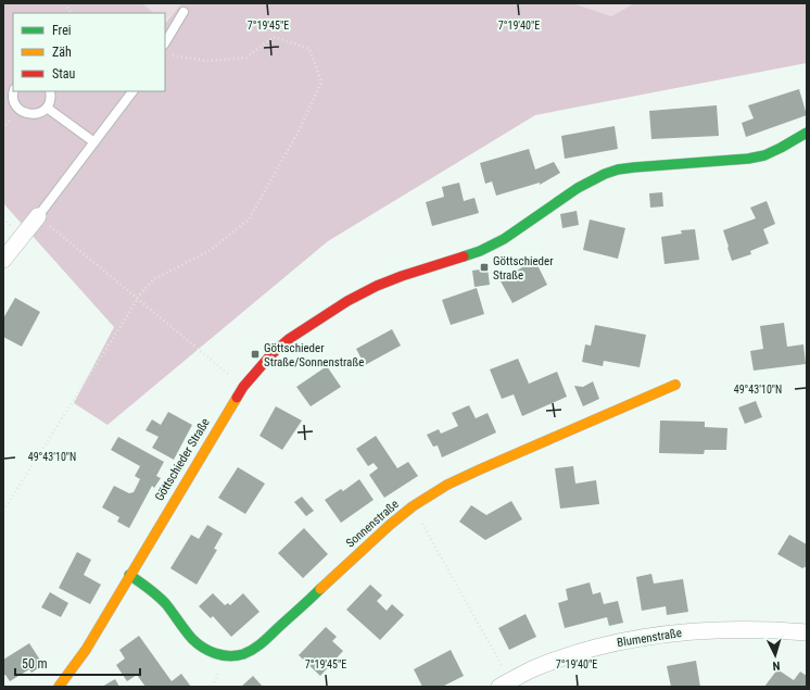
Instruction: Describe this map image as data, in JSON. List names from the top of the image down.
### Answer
{
  "streets": {
    "street": ["Göttschieder Straße", "Sonnenstraße", "Blumenstraße"]
  },
  "crossings": [
    ["Göttschieder Straße", "Sonnenstraße"]
  ],
  "places": {
    "transit": ["Göttschieder Straße", "Göttschieder Straße/Sonnenstraße"]
  },
  "legend": ["Frei", "Zäh", "Stau"],
  "scale_bar": "50 m",
  "north": "bottom",
  "coordinates": ["7°19'45\"E", "7°19'40\"E", "49°43'10\"N"]
}
